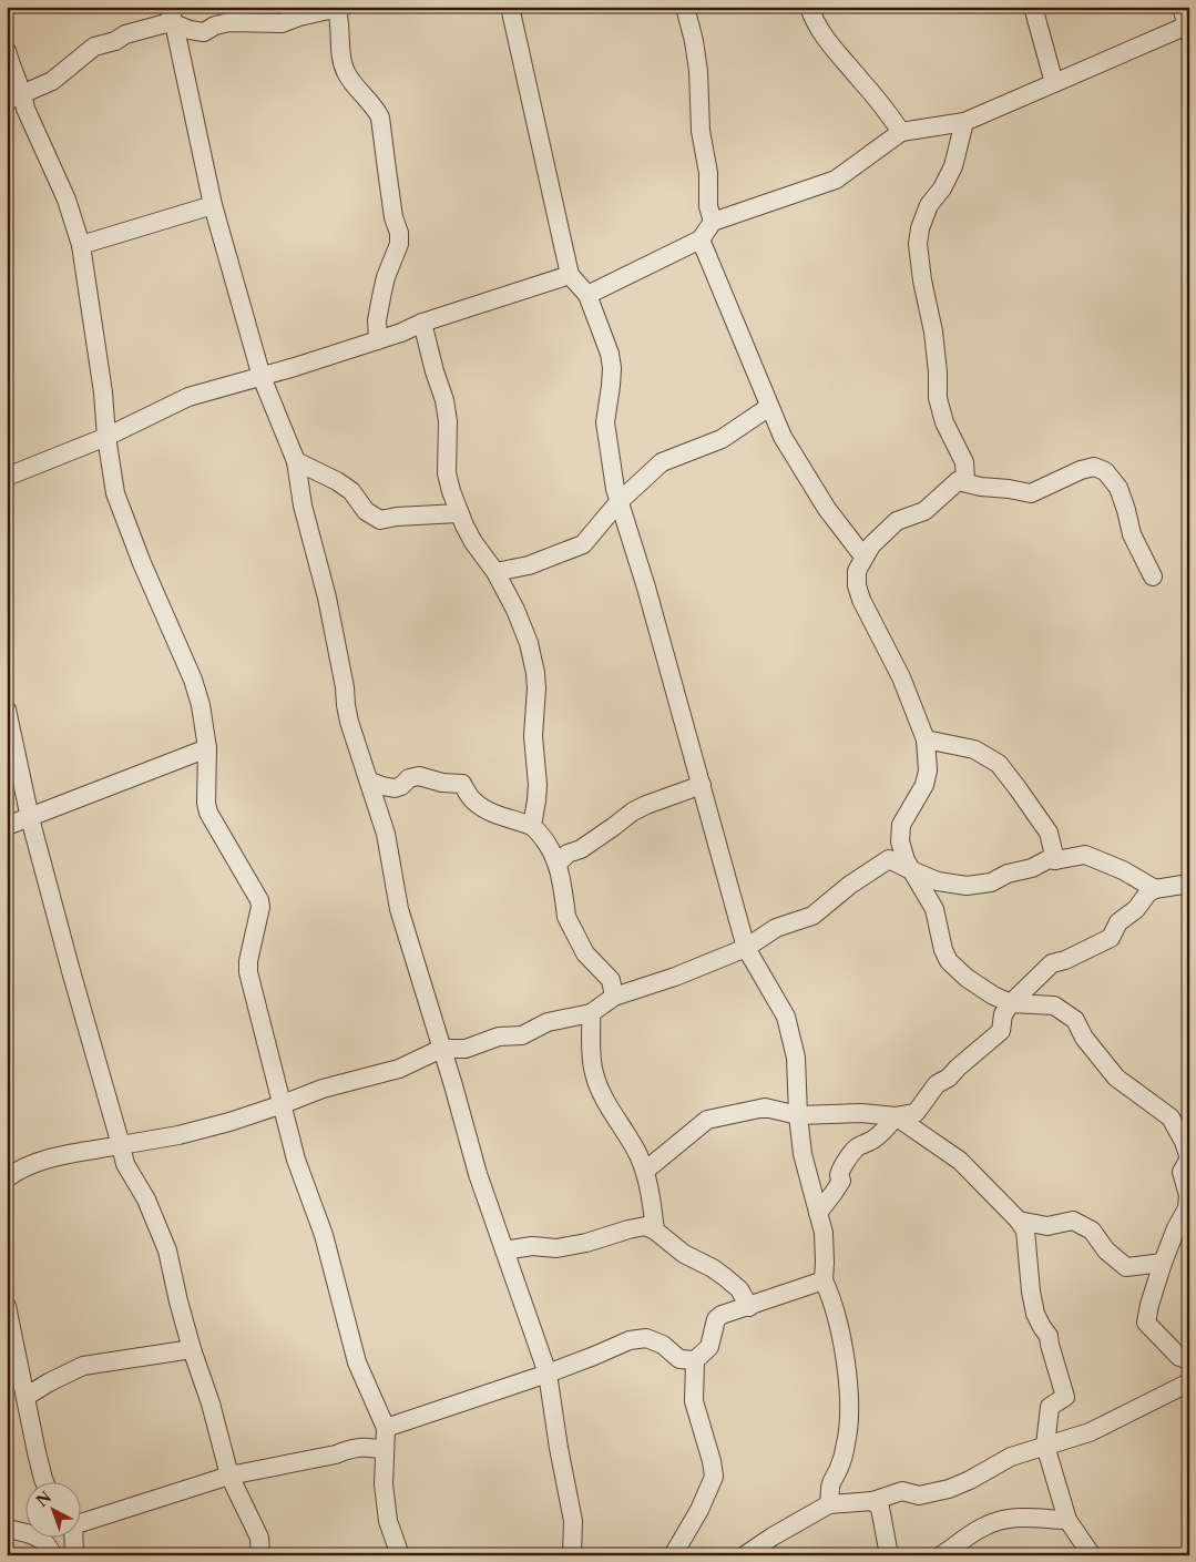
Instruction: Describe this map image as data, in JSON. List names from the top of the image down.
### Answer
{
  "north": "top left"
}
